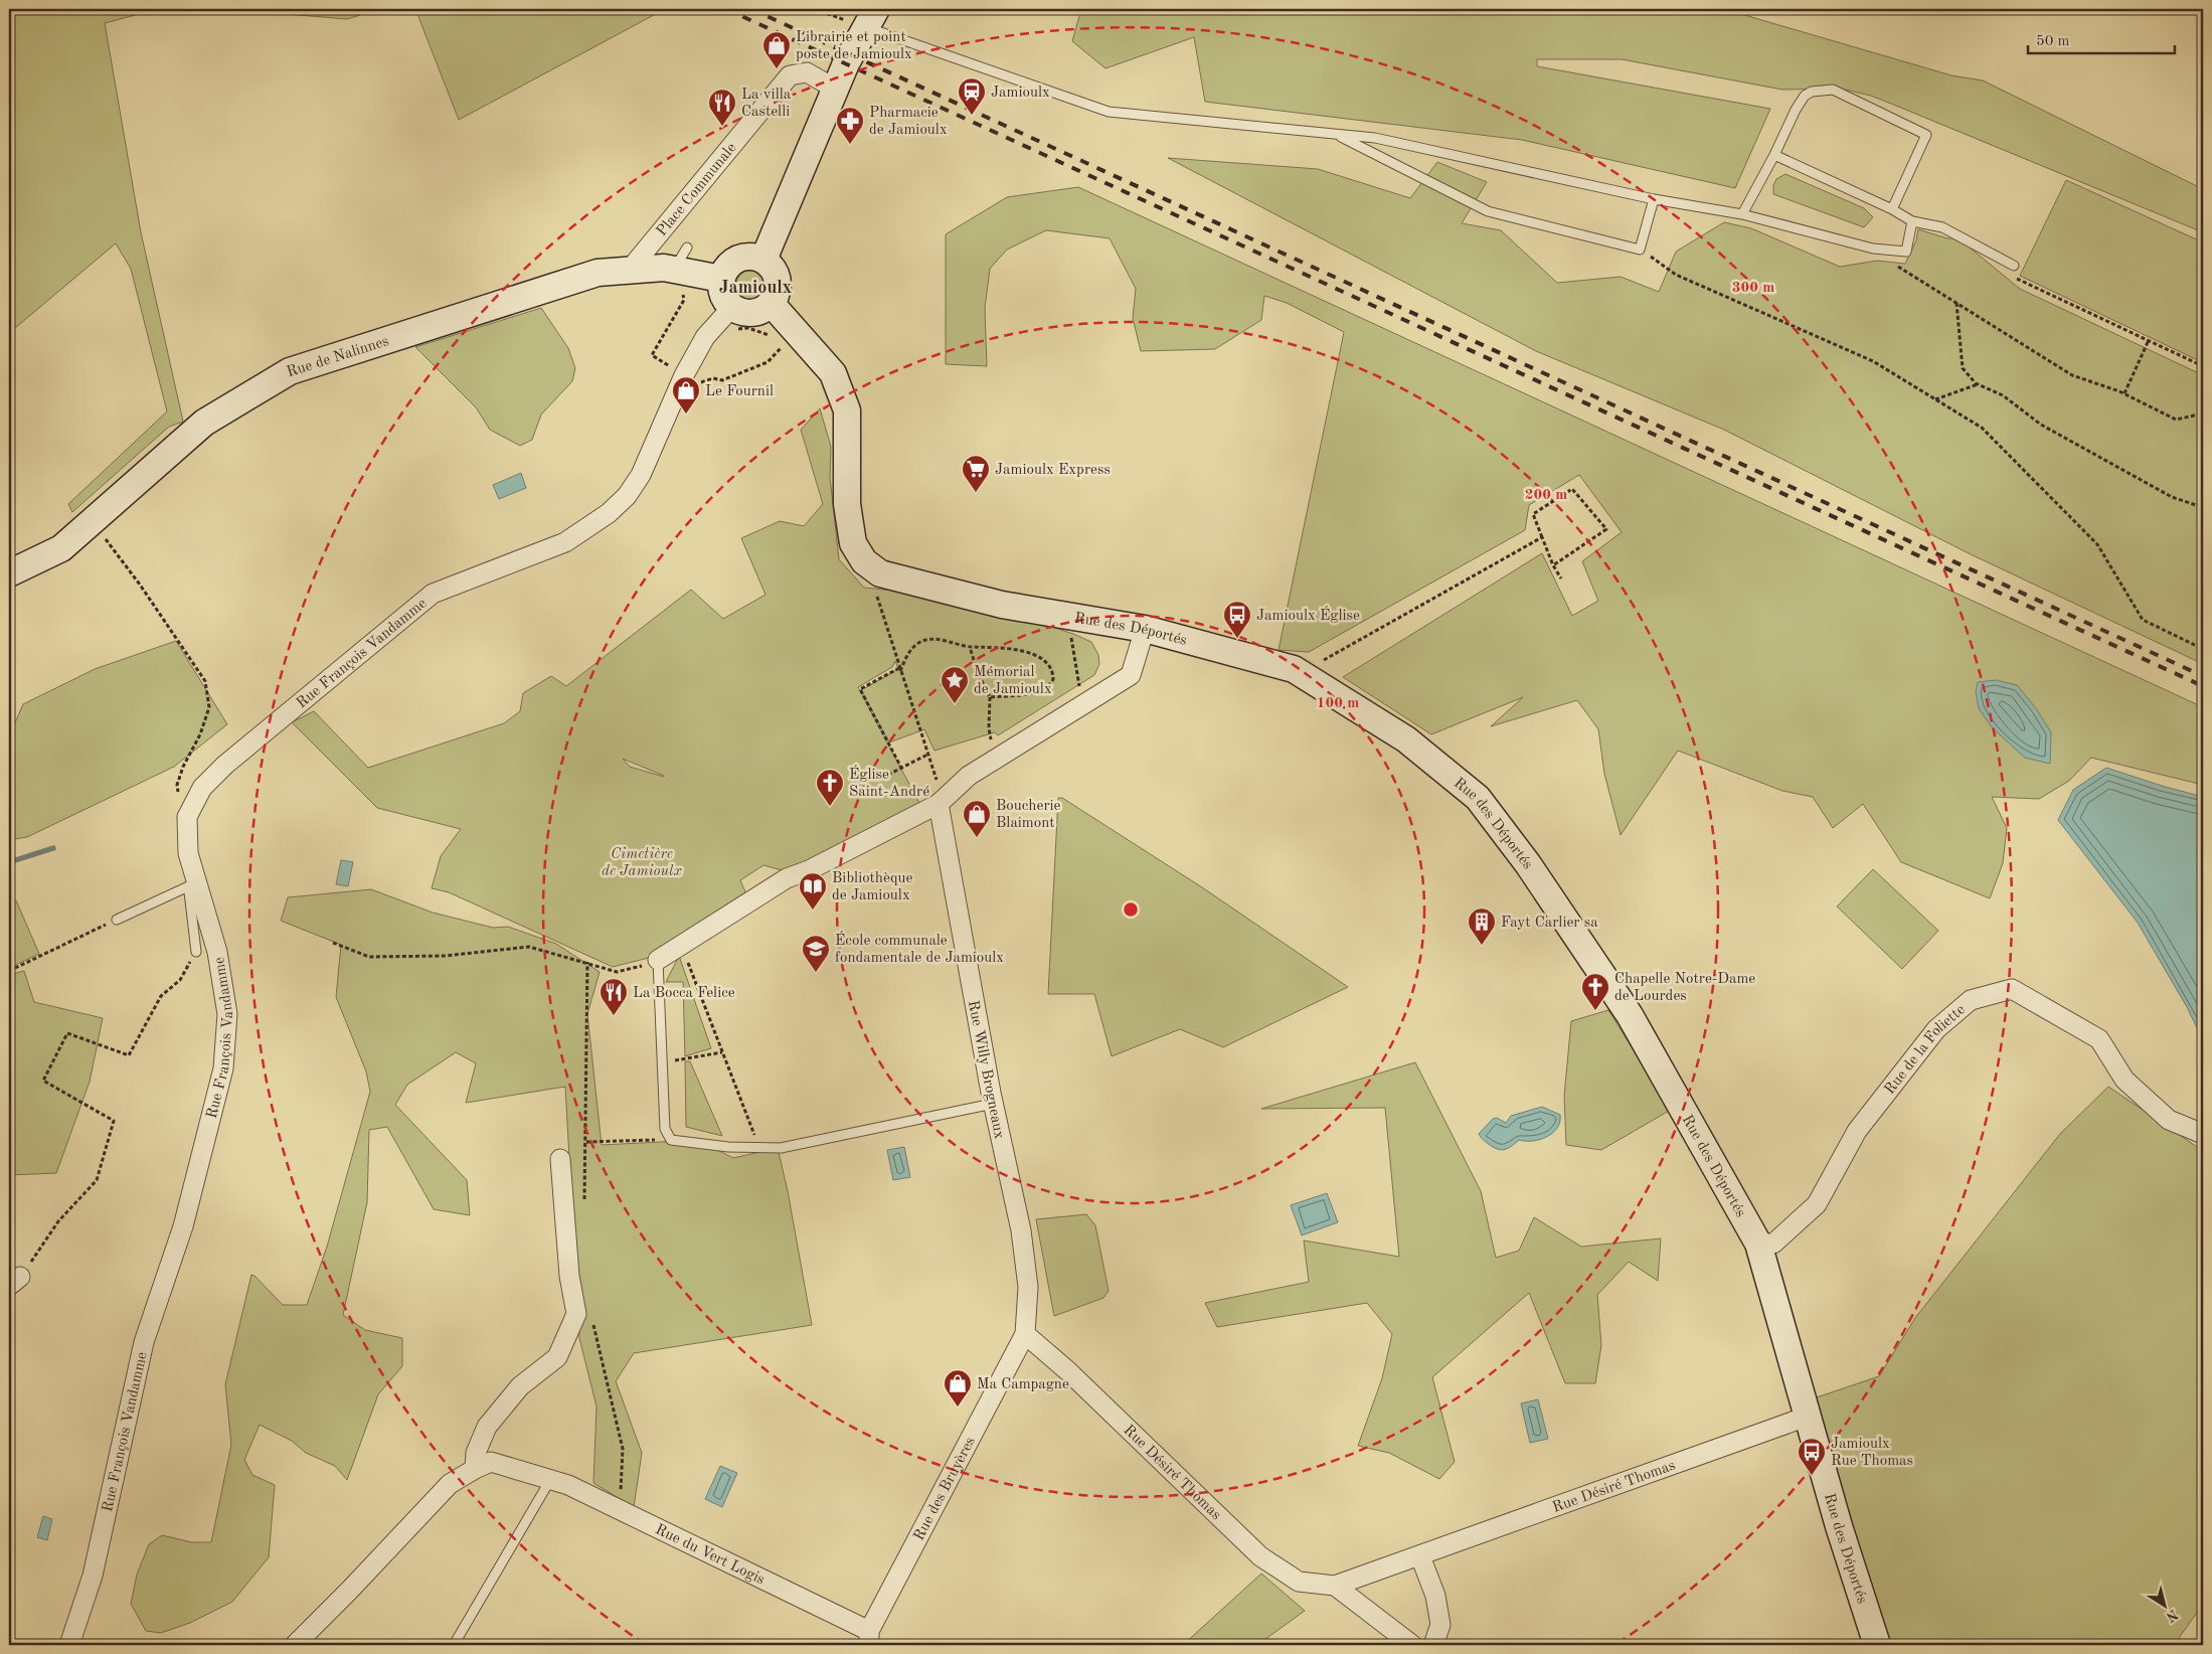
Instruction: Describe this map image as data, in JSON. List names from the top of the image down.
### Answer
{
  "streets": {
    "street": [
      "Place Communale",
      "Rue de Nalinnes",
      "Rue des Déportés",
      "Rue François Vandamme",
      "Rue de la Foliette",
      "Rue Willy Brogneaux",
      "Rue Désiré Thomas",
      "Rue des Bruyères",
      "Rue du Vert Logis"
    ]
  },
  "crossings": [
    ["Place Communale", "Rue de Nalinnes"],
    ["Rue de Nalinnes", "Rue des Déportés"],
    ["Rue des Déportés", "Rue de la Foliette"],
    ["Rue des Déportés", "Rue Désiré Thomas"],
    ["Rue Willy Brogneaux", "Rue Désiré Thomas"],
    ["Rue Willy Brogneaux", "Rue des Bruyères"],
    ["Rue Désiré Thomas", "Rue des Bruyères"],
    ["Rue des Bruyères", "Rue du Vert Logis"]
  ],
  "districts": ["Jamioulx"],
  "parks": ["Cimetière de Jamioulx"],
  "places": {
    "shop": [
      "Librairie et point poste de Jamioulx",
      "Le Fournil",
      "Boucherie Blaimont",
      "Ma Campagne"
    ],
    "station": ["Jamioulx"],
    "restaurant": ["La villa Castelli", "La Bocca Felice"],
    "pharmacy": ["Pharmacie de Jamioulx"],
    "supermarket": ["Jamioulx Express"],
    "bus stop": ["Jamioulx Église", "Jamioulx Rue Thomas"],
    "place": ["Mémorial de Jamioulx"],
    "church": ["Église Saint-André", "Chapelle Notre-Dame de Lourdes"],
    "library": ["Bibliothèque de Jamioulx"],
    "building": ["Fayt Carlier sa"],
    "school or university": ["École communale fondamentale de Jamioulx"]
  },
  "scale_bar": "50 m",
  "north": "bottom right",
  "rings": ["300 m", "200 m", "100 m"]
}
